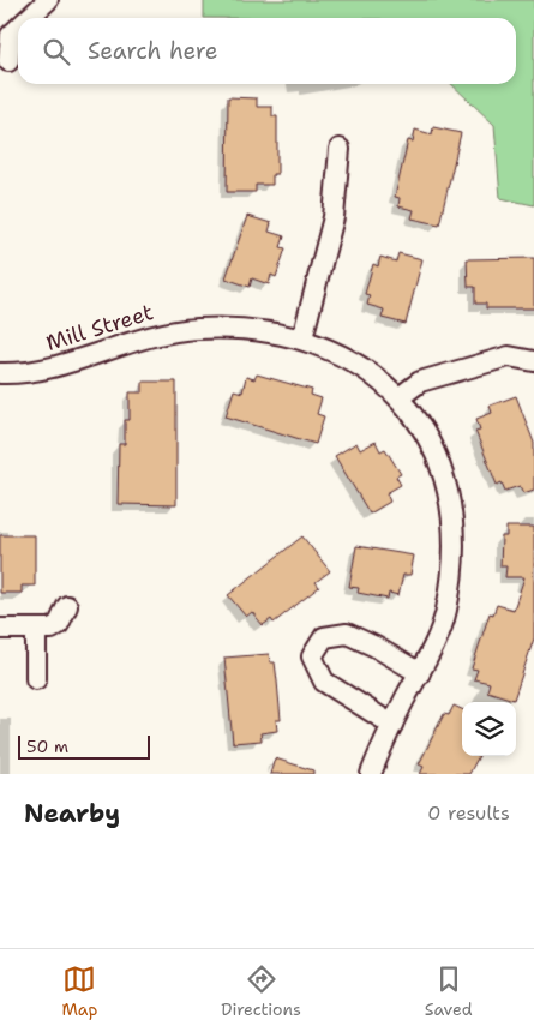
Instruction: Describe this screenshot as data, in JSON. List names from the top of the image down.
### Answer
{
  "streets": {
    "street": ["Mill Street"]
  },
  "scale_bar": "50 m",
  "page": {
    "search": "Search here",
    "scale": "50 m",
    "heading": ["Nearby", "0 results"],
    "nav": ["Map", "Directions", "Saved"]
  }
}
